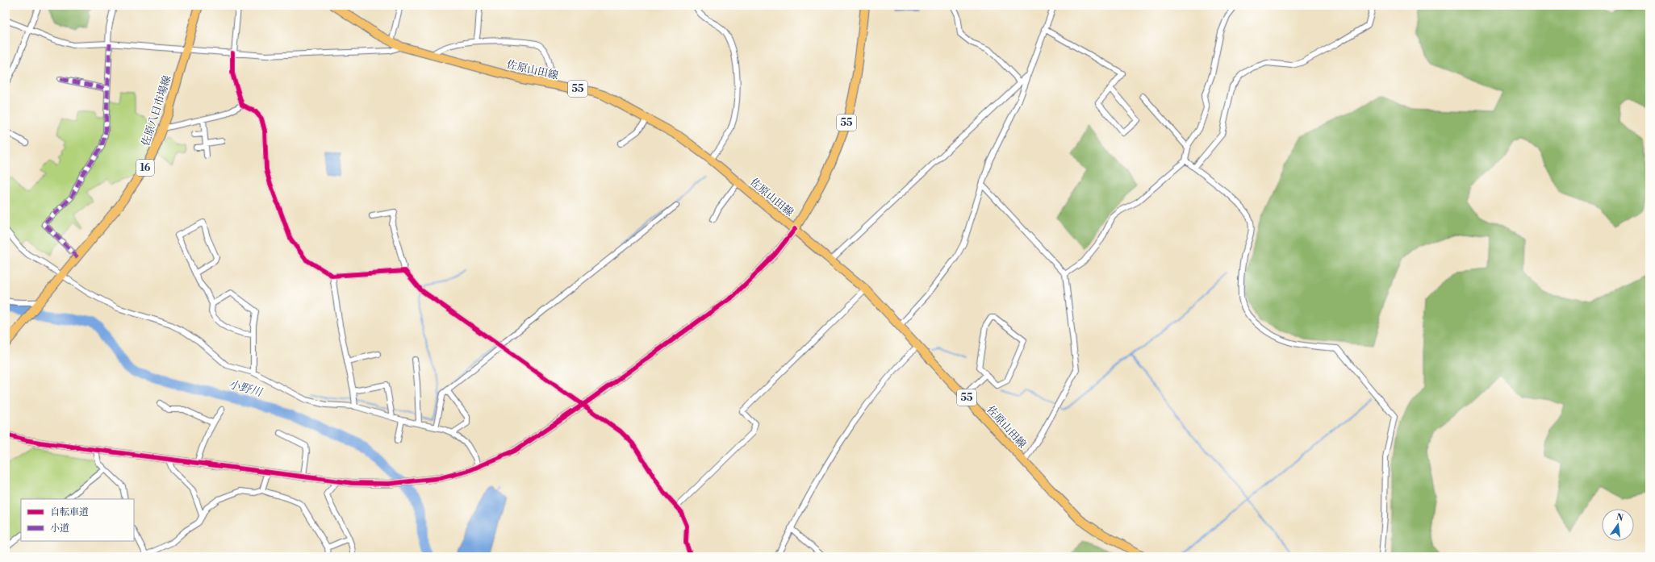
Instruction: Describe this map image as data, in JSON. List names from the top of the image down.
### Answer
{
  "streets": {
    "main road": [
      "佐原山田線",
      "55",
      "佐原八日市場線",
      "16"
    ]
  },
  "crossings": [
    ["佐原八日市場線", "16"]
  ],
  "water": ["小野川"],
  "legend": ["自転車道", "小道"],
  "north": "top"
}
